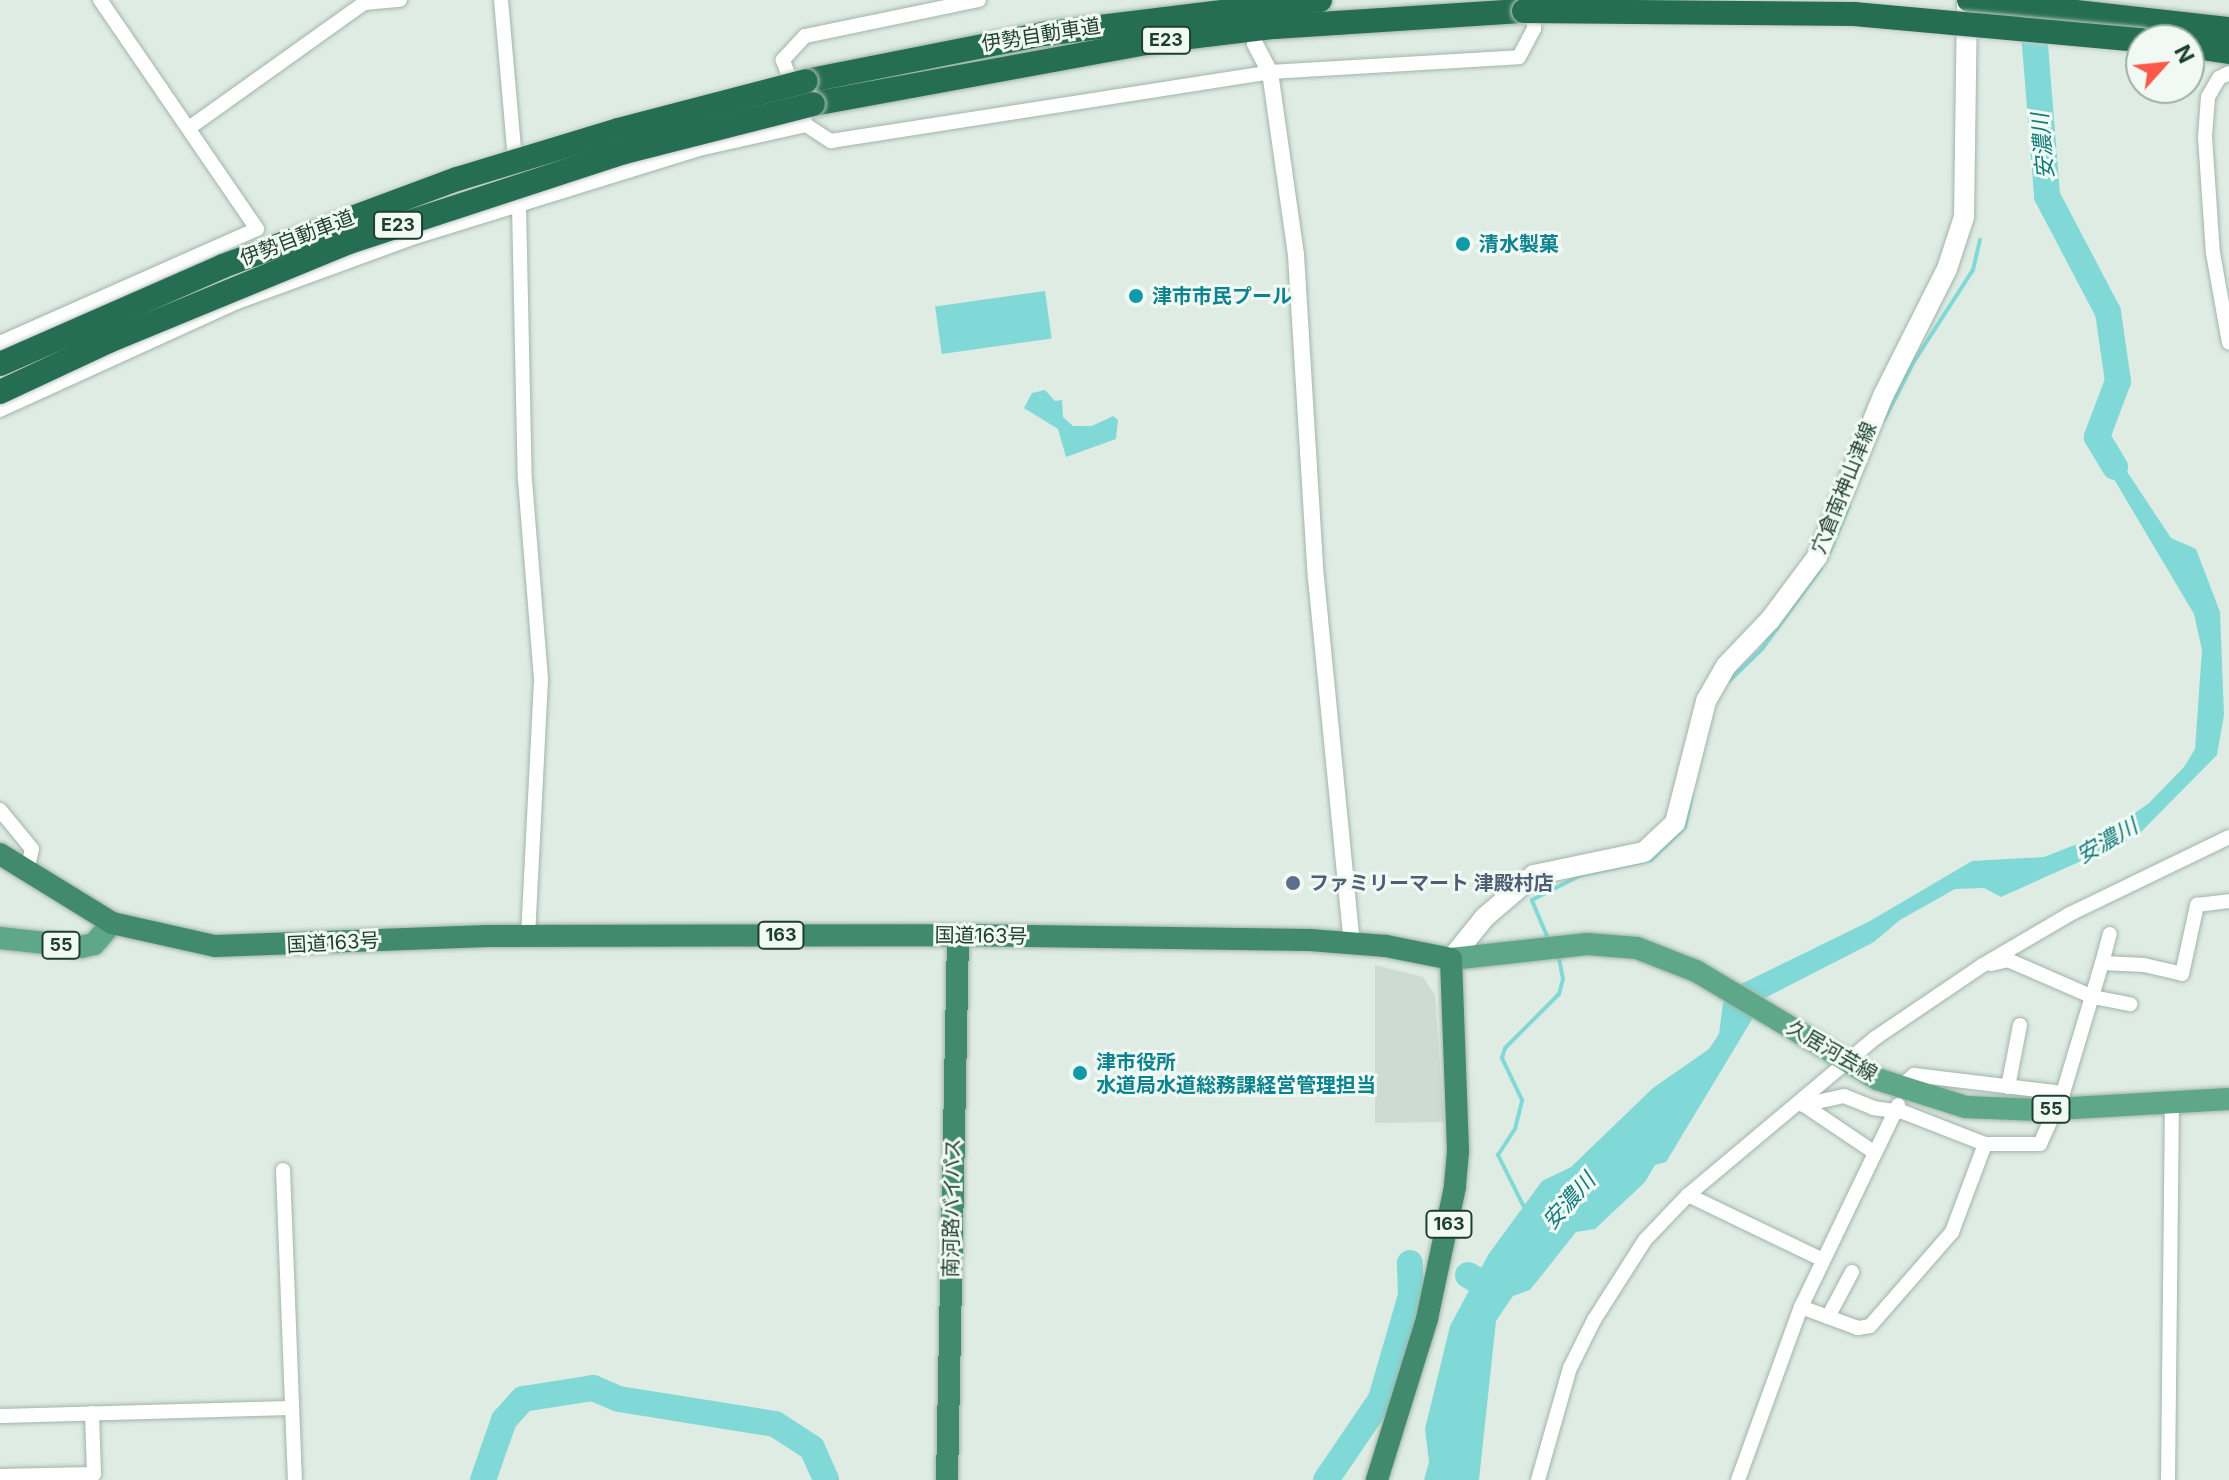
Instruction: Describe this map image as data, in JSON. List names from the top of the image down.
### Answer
{
  "streets": {
    "highway": [
      "伊勢自動車道",
      "E23",
      "163",
      "国道163号",
      "南河路バイパス"
    ],
    "main road": ["穴倉南神山津線", "55", "久居河芸線"]
  },
  "crossings": [
    ["穴倉南神山津線", "163"],
    ["穴倉南神山津線", "国道163号"],
    ["穴倉南神山津線", "久居河芸線"],
    ["163", "国道163号"],
    ["163", "久居河芸線"],
    ["国道163号", "55"],
    ["国道163号", "久居河芸線"],
    ["国道163号", "南河路バイパス"]
  ],
  "water": ["安濃川"],
  "places": [
    "清水製菓",
    "津市市民プール",
    "ファミリーマート 津殿村店",
    "津市役所 水道局水道総務課経営管理担当"
  ],
  "north": "top right"
}
